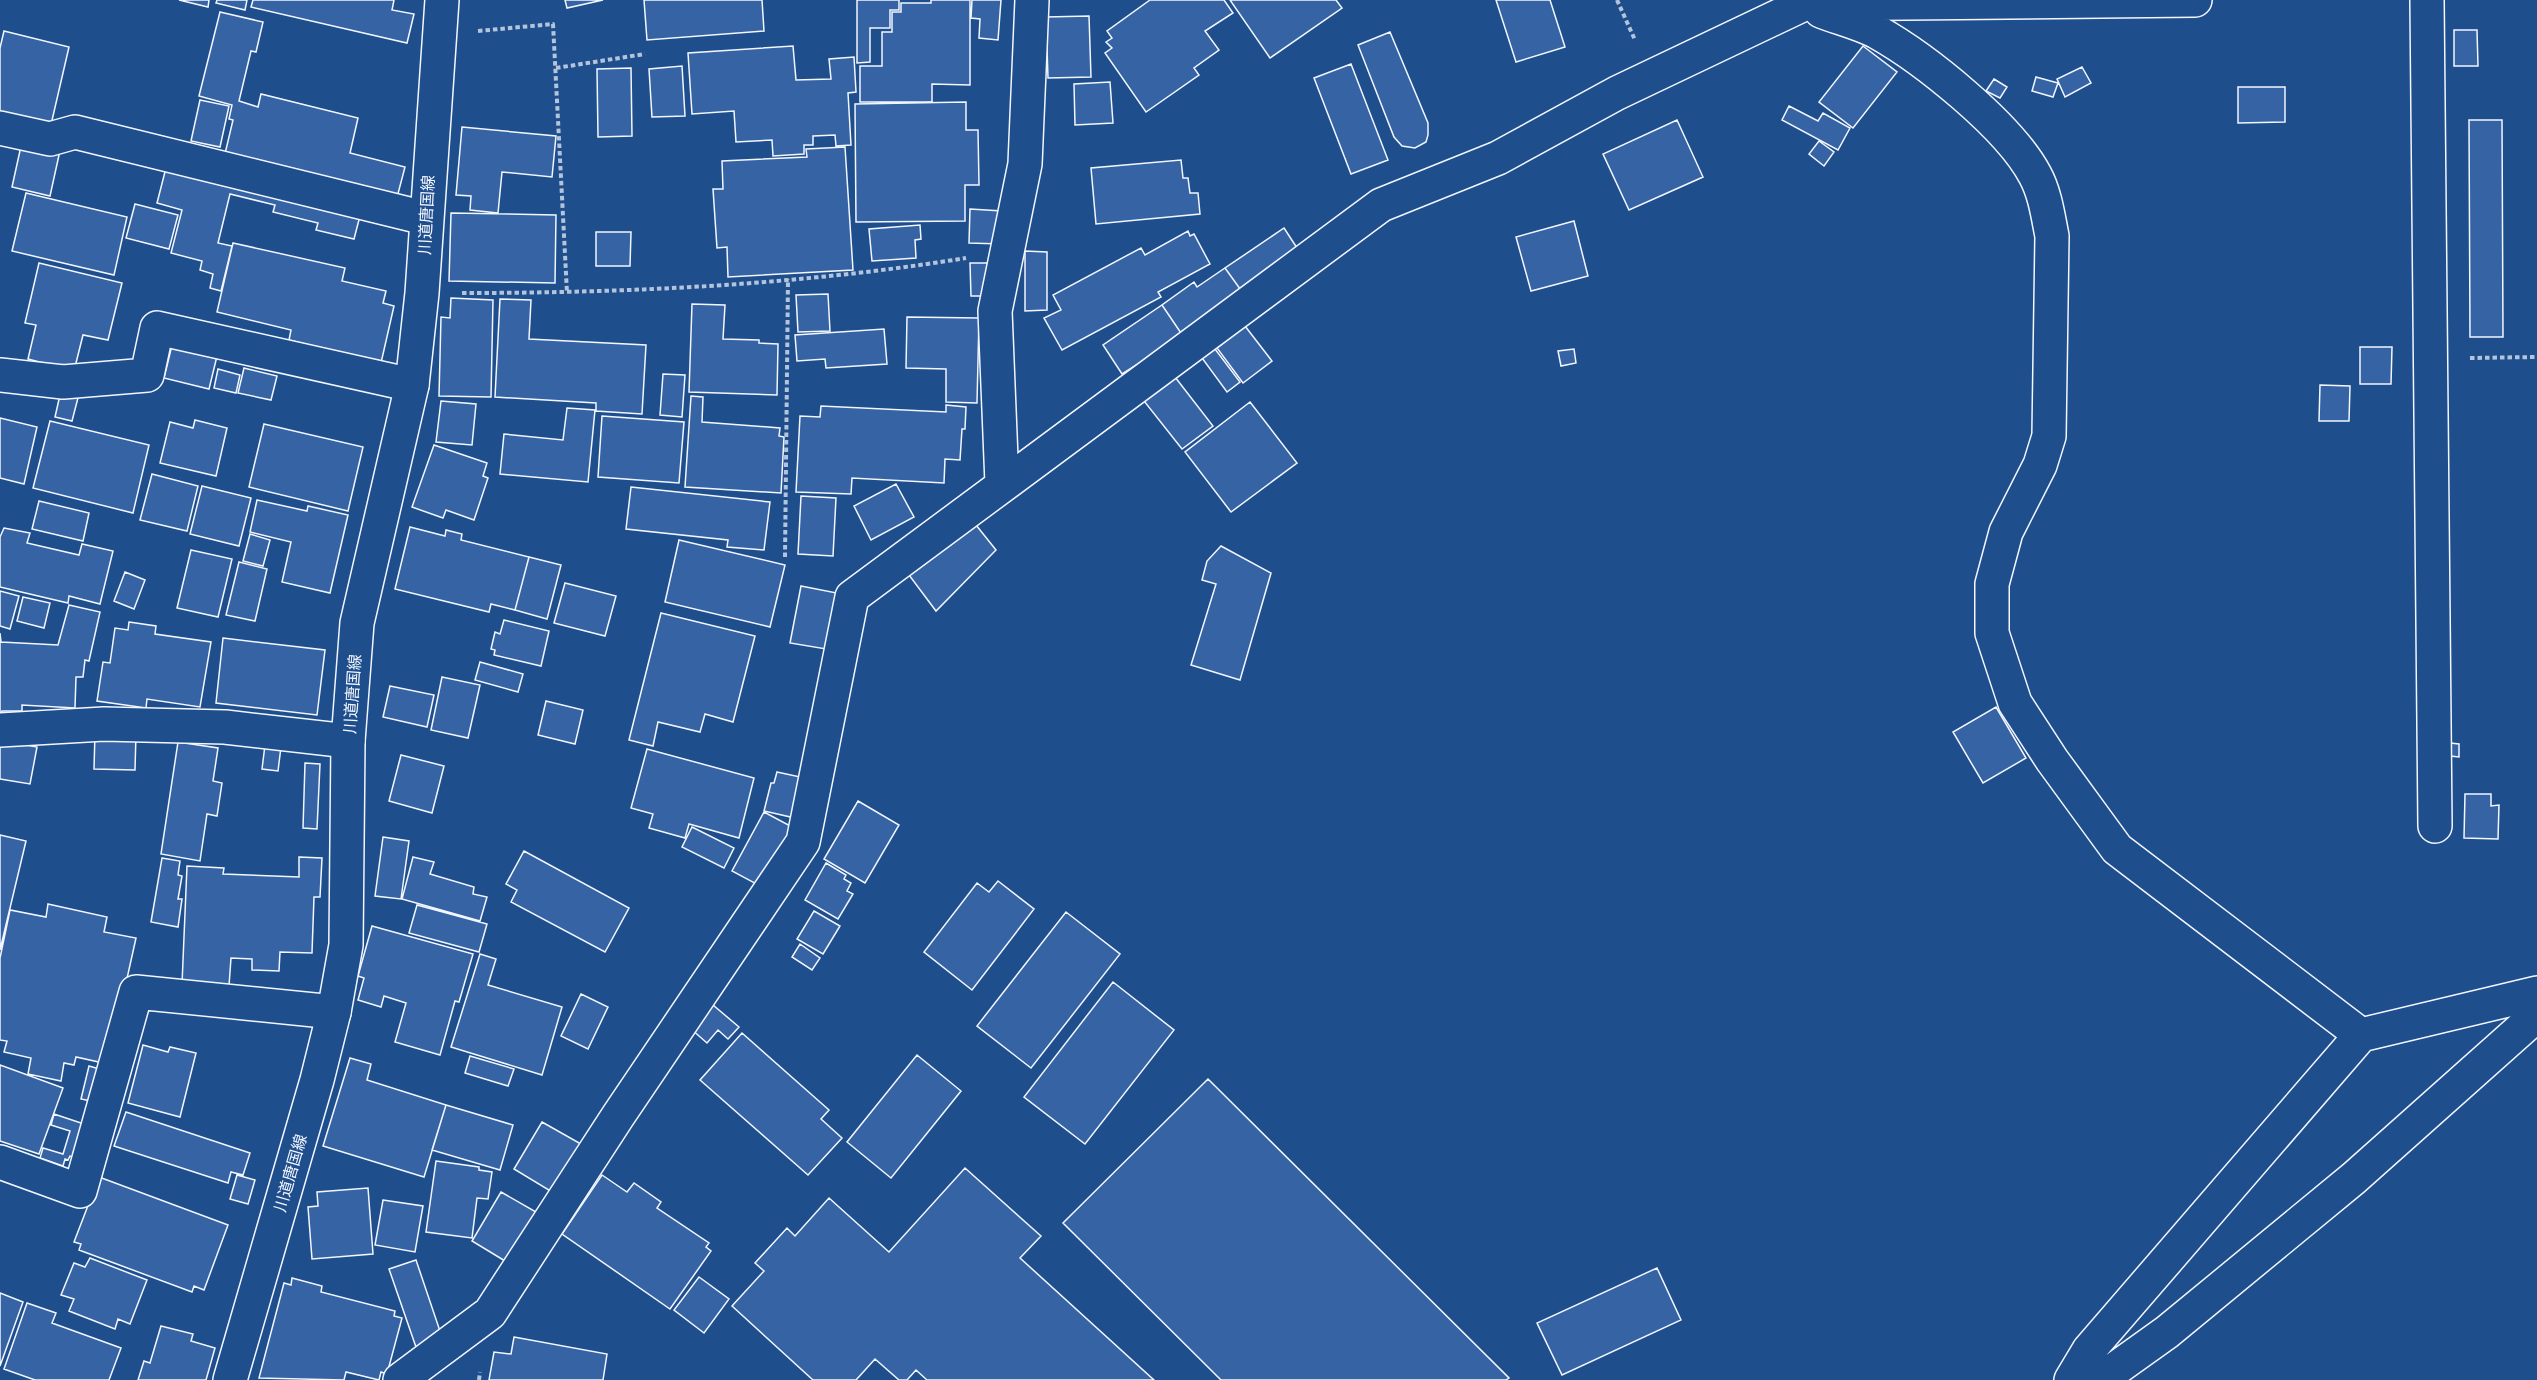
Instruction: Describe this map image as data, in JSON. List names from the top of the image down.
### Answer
{
  "streets": {
    "street": ["川道唐国線"]
  }
}
